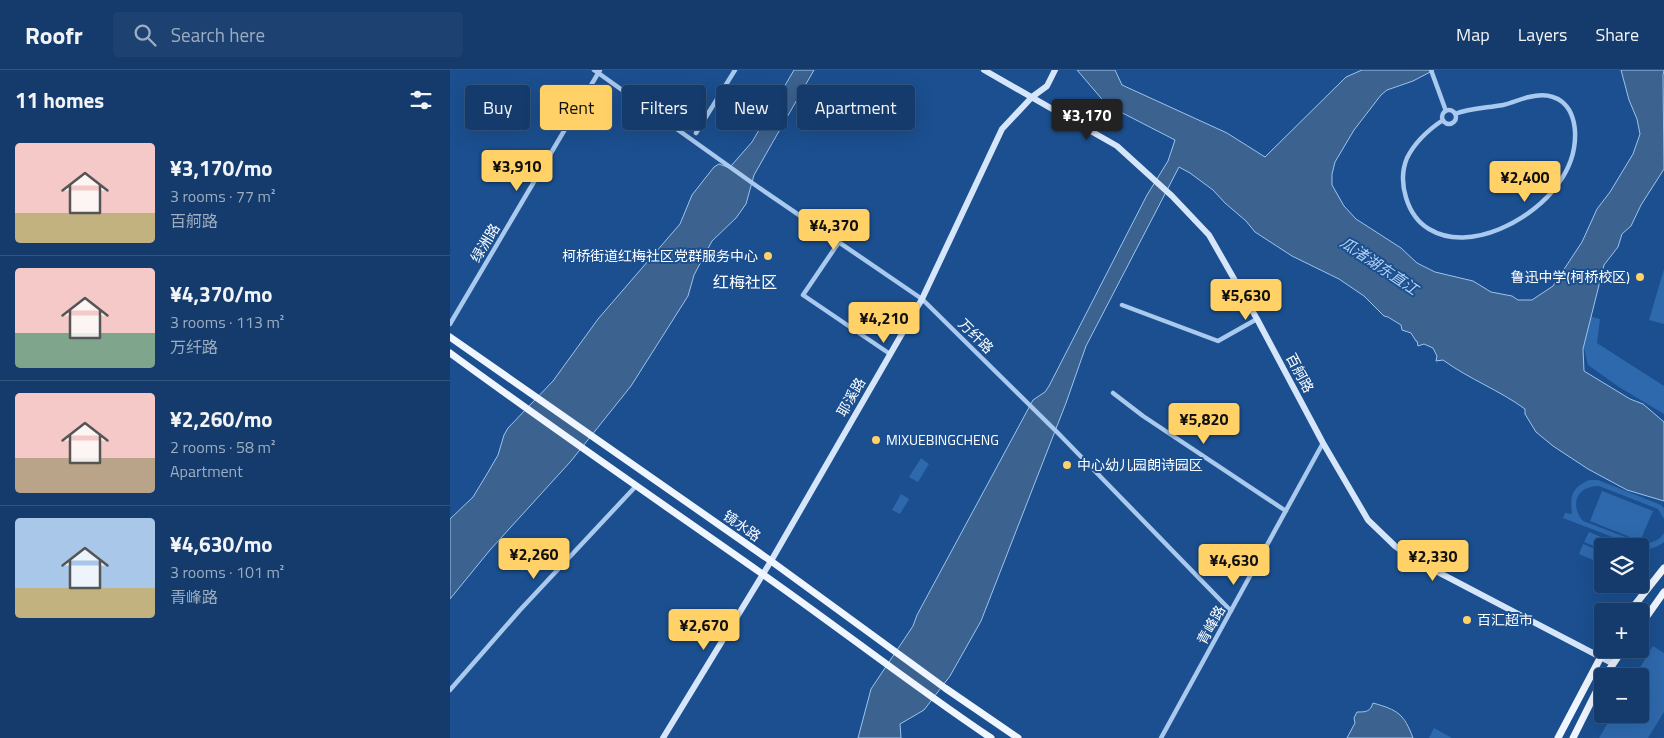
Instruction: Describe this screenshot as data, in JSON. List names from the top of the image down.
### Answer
{
  "streets": {
    "main road": ["镜水路"],
    "street": [
      "绿洲路",
      "万纤路",
      "百舸路",
      "耶溪路",
      "青峰路"
    ]
  },
  "crossings": [
    ["绿洲路", "万纤路"],
    ["万纤路", "耶溪路"],
    ["万纤路", "青峰路"],
    ["百舸路", "耶溪路"],
    ["百舸路", "青峰路"],
    ["耶溪路", "镜水路"]
  ],
  "districts": ["红梅社区"],
  "water": ["瓜渚湖东直江"],
  "places": [
    "柯桥街道红梅社区党群服务中心",
    "鲁迅中学(柯桥校区)",
    "MIXUEBINGCHENG",
    "中心幼儿园朗诗园区",
    "百汇超市"
  ],
  "page": {
    "header": "Roofr",
    "search": "Search here",
    "nav": ["Map", "Layers", "Share"],
    "heading": "11 homes",
    "chip": [
      "Buy",
      "Rent",
      "Filters",
      "New",
      "Apartment"
    ],
    "price": [
      "¥3,170",
      "¥3,910",
      "¥2,400",
      "¥4,370",
      "¥5,630",
      "¥4,210",
      "¥5,820",
      "¥2,260",
      "¥2,330",
      "¥4,630",
      "¥2,670"
    ],
    "list": [
      {
        "name": "¥3,170/mo",
        "note": "3 rooms · 77 m² · 百舸路"
      },
      {
        "name": "¥4,370/mo",
        "note": "3 rooms · 113 m² · 万纤路"
      },
      {
        "name": "¥2,260/mo",
        "note": "2 rooms · 58 m² · Apartment"
      },
      {
        "name": "¥4,630/mo",
        "note": "3 rooms · 101 m² · 青峰路"
      }
    ],
    "map_buttons": ["+", "−"]
  }
}
